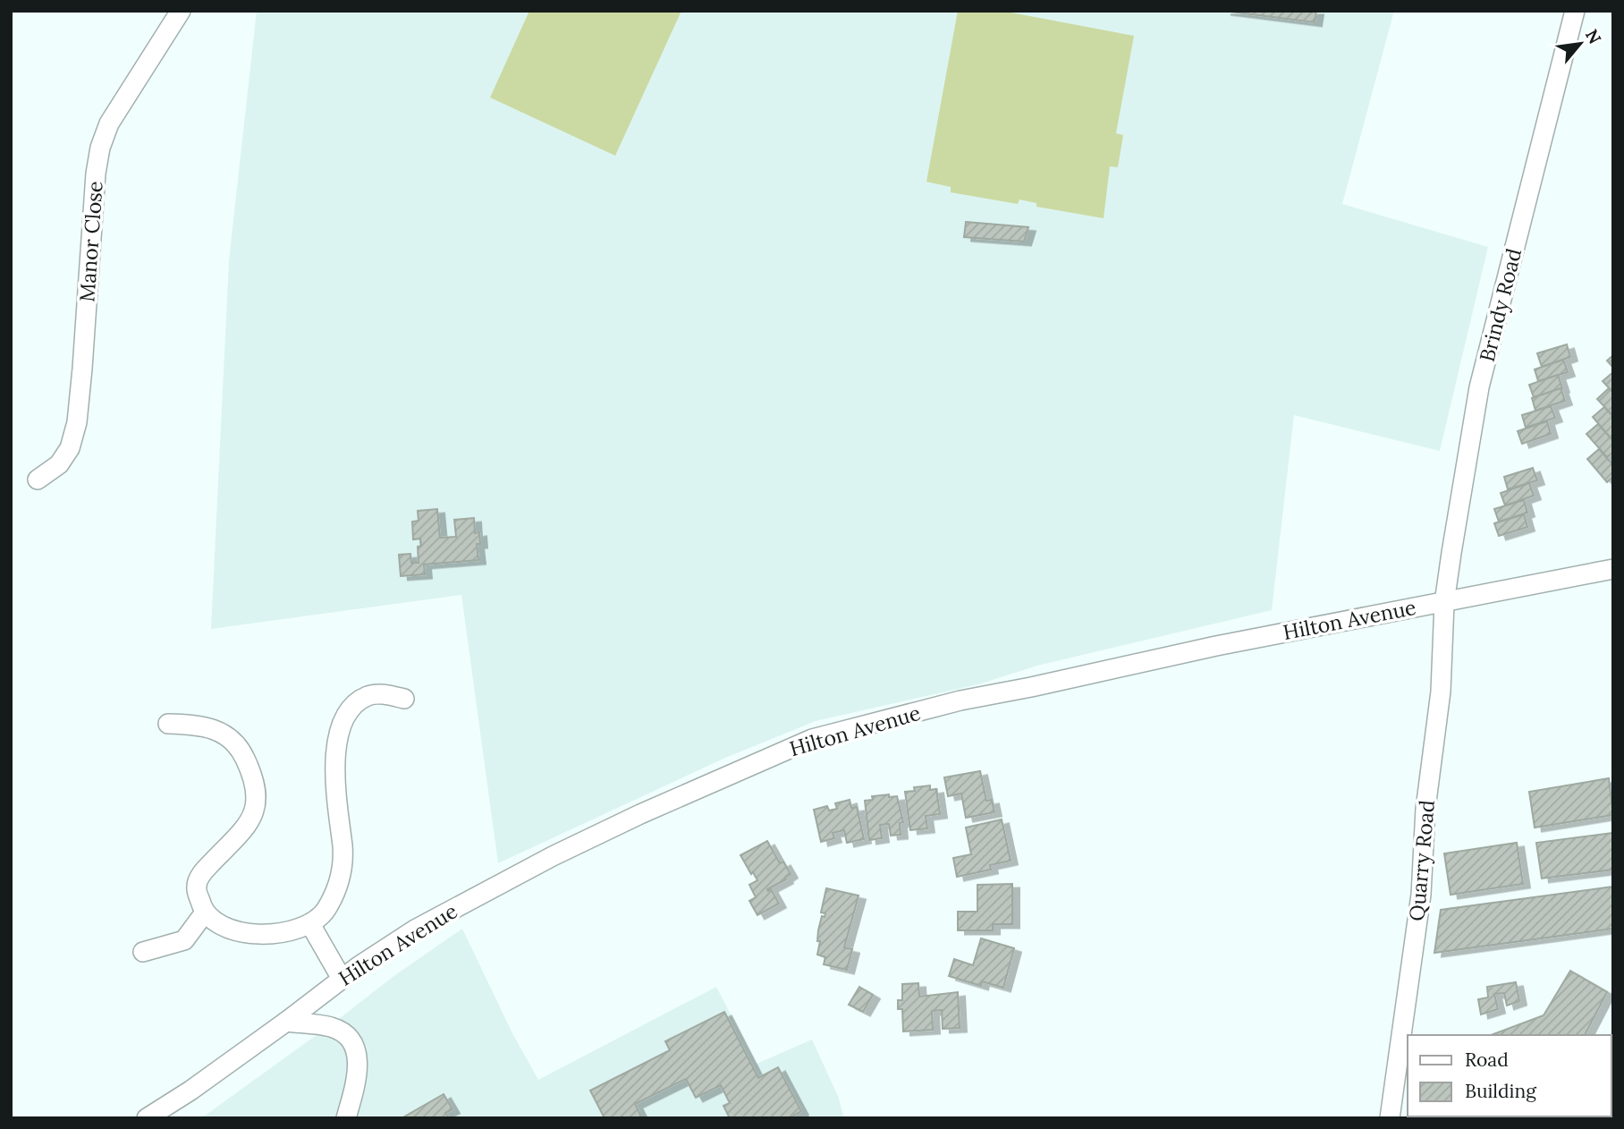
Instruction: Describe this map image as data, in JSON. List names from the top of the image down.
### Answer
{
  "streets": {
    "street": [
      "Manor Close",
      "Brindy Road",
      "Hilton Avenue",
      "Quarry Road"
    ]
  },
  "crossings": [
    ["Brindy Road", "Hilton Avenue"],
    ["Brindy Road", "Quarry Road"],
    ["Hilton Avenue", "Quarry Road"]
  ],
  "legend": ["Road", "Building"],
  "north": "top right"
}
